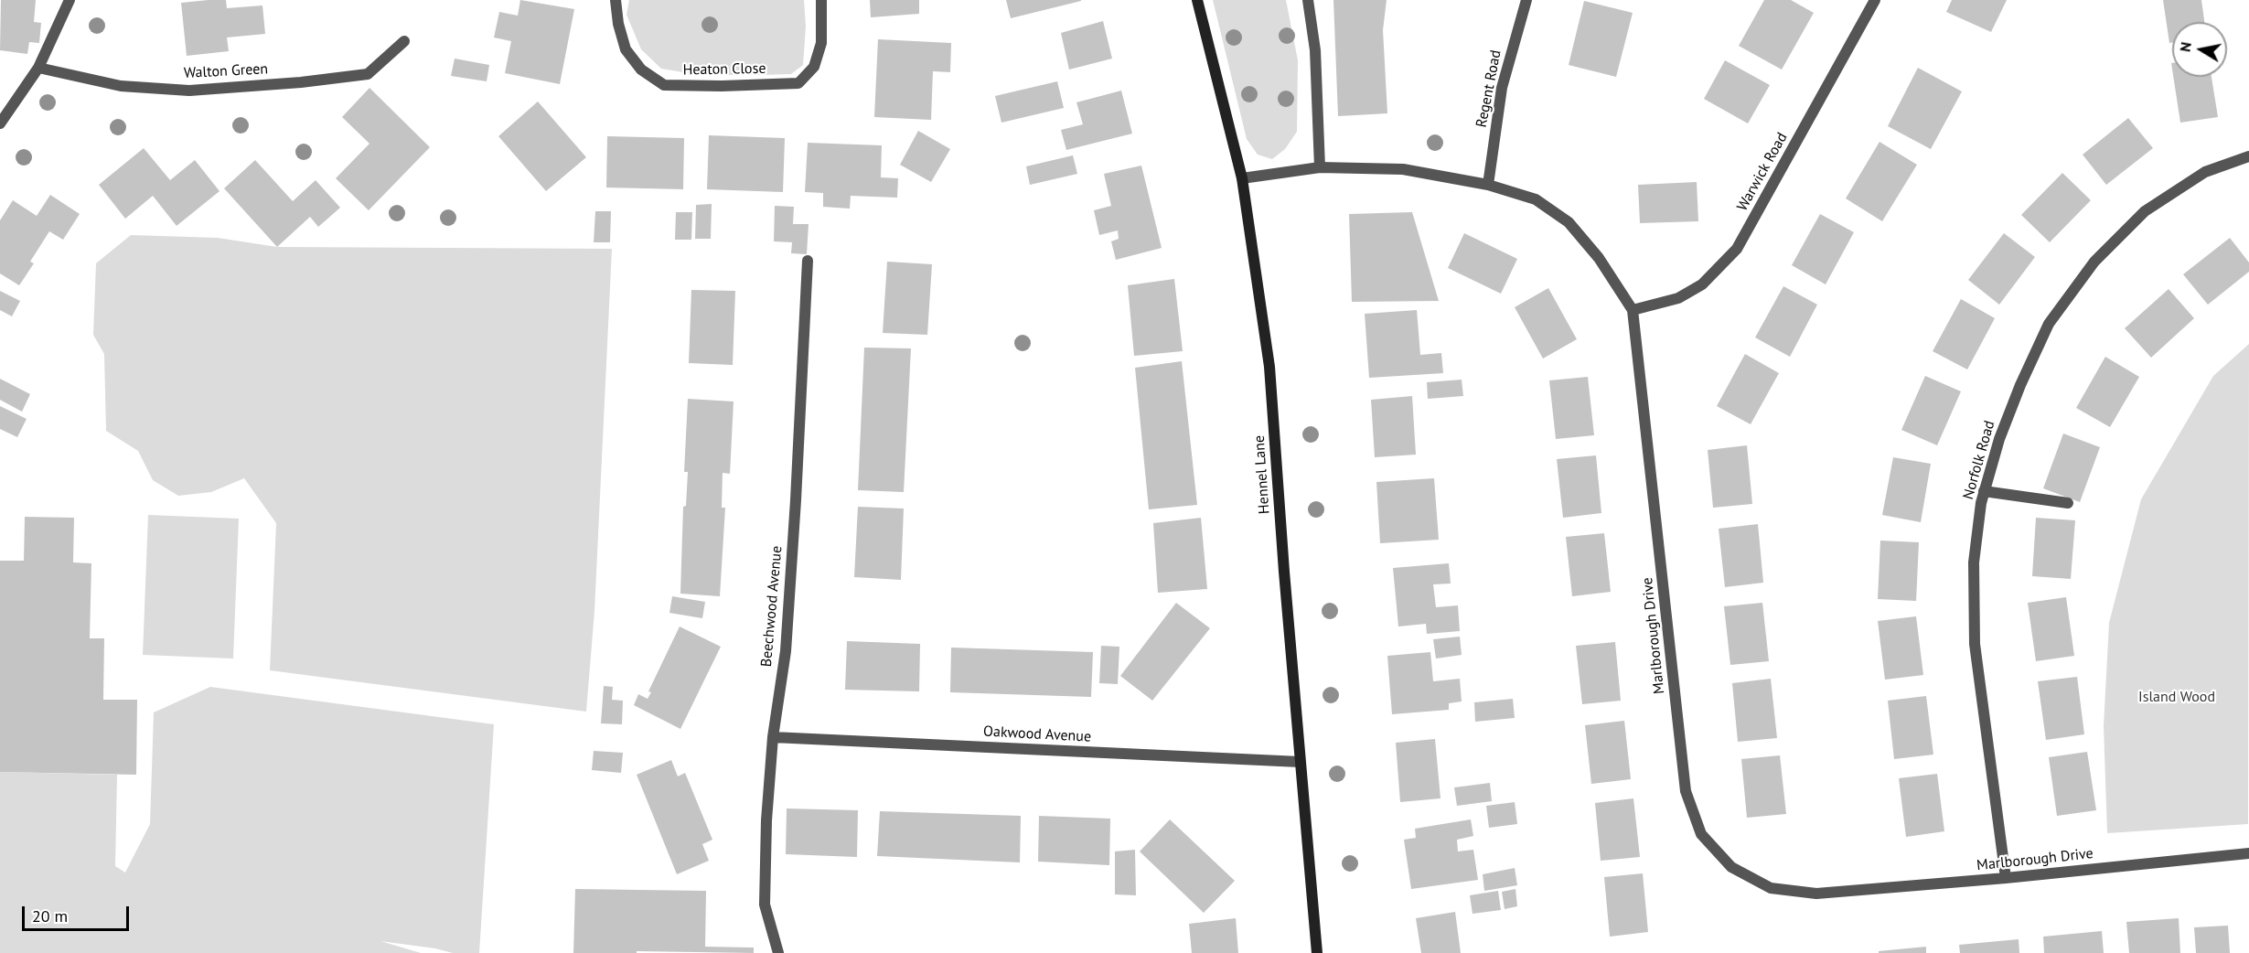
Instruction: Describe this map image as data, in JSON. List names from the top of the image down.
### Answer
{
  "streets": {
    "main road": ["Hennel Lane"],
    "street": [
      "Heaton Close",
      "Walton Green",
      "Regent Road",
      "Warwick Road",
      "Norfolk Road",
      "Beechwood Avenue",
      "Marlborough Drive",
      "Oakwood Avenue"
    ]
  },
  "crossings": [
    ["Regent Road", "Marlborough Drive"],
    ["Warwick Road", "Marlborough Drive"],
    ["Norfolk Road", "Marlborough Drive"],
    ["Hennel Lane", "Marlborough Drive"],
    ["Hennel Lane", "Oakwood Avenue"],
    ["Beechwood Avenue", "Oakwood Avenue"]
  ],
  "parks": ["Island Wood"],
  "scale_bar": "20 m",
  "north": "left"
}
